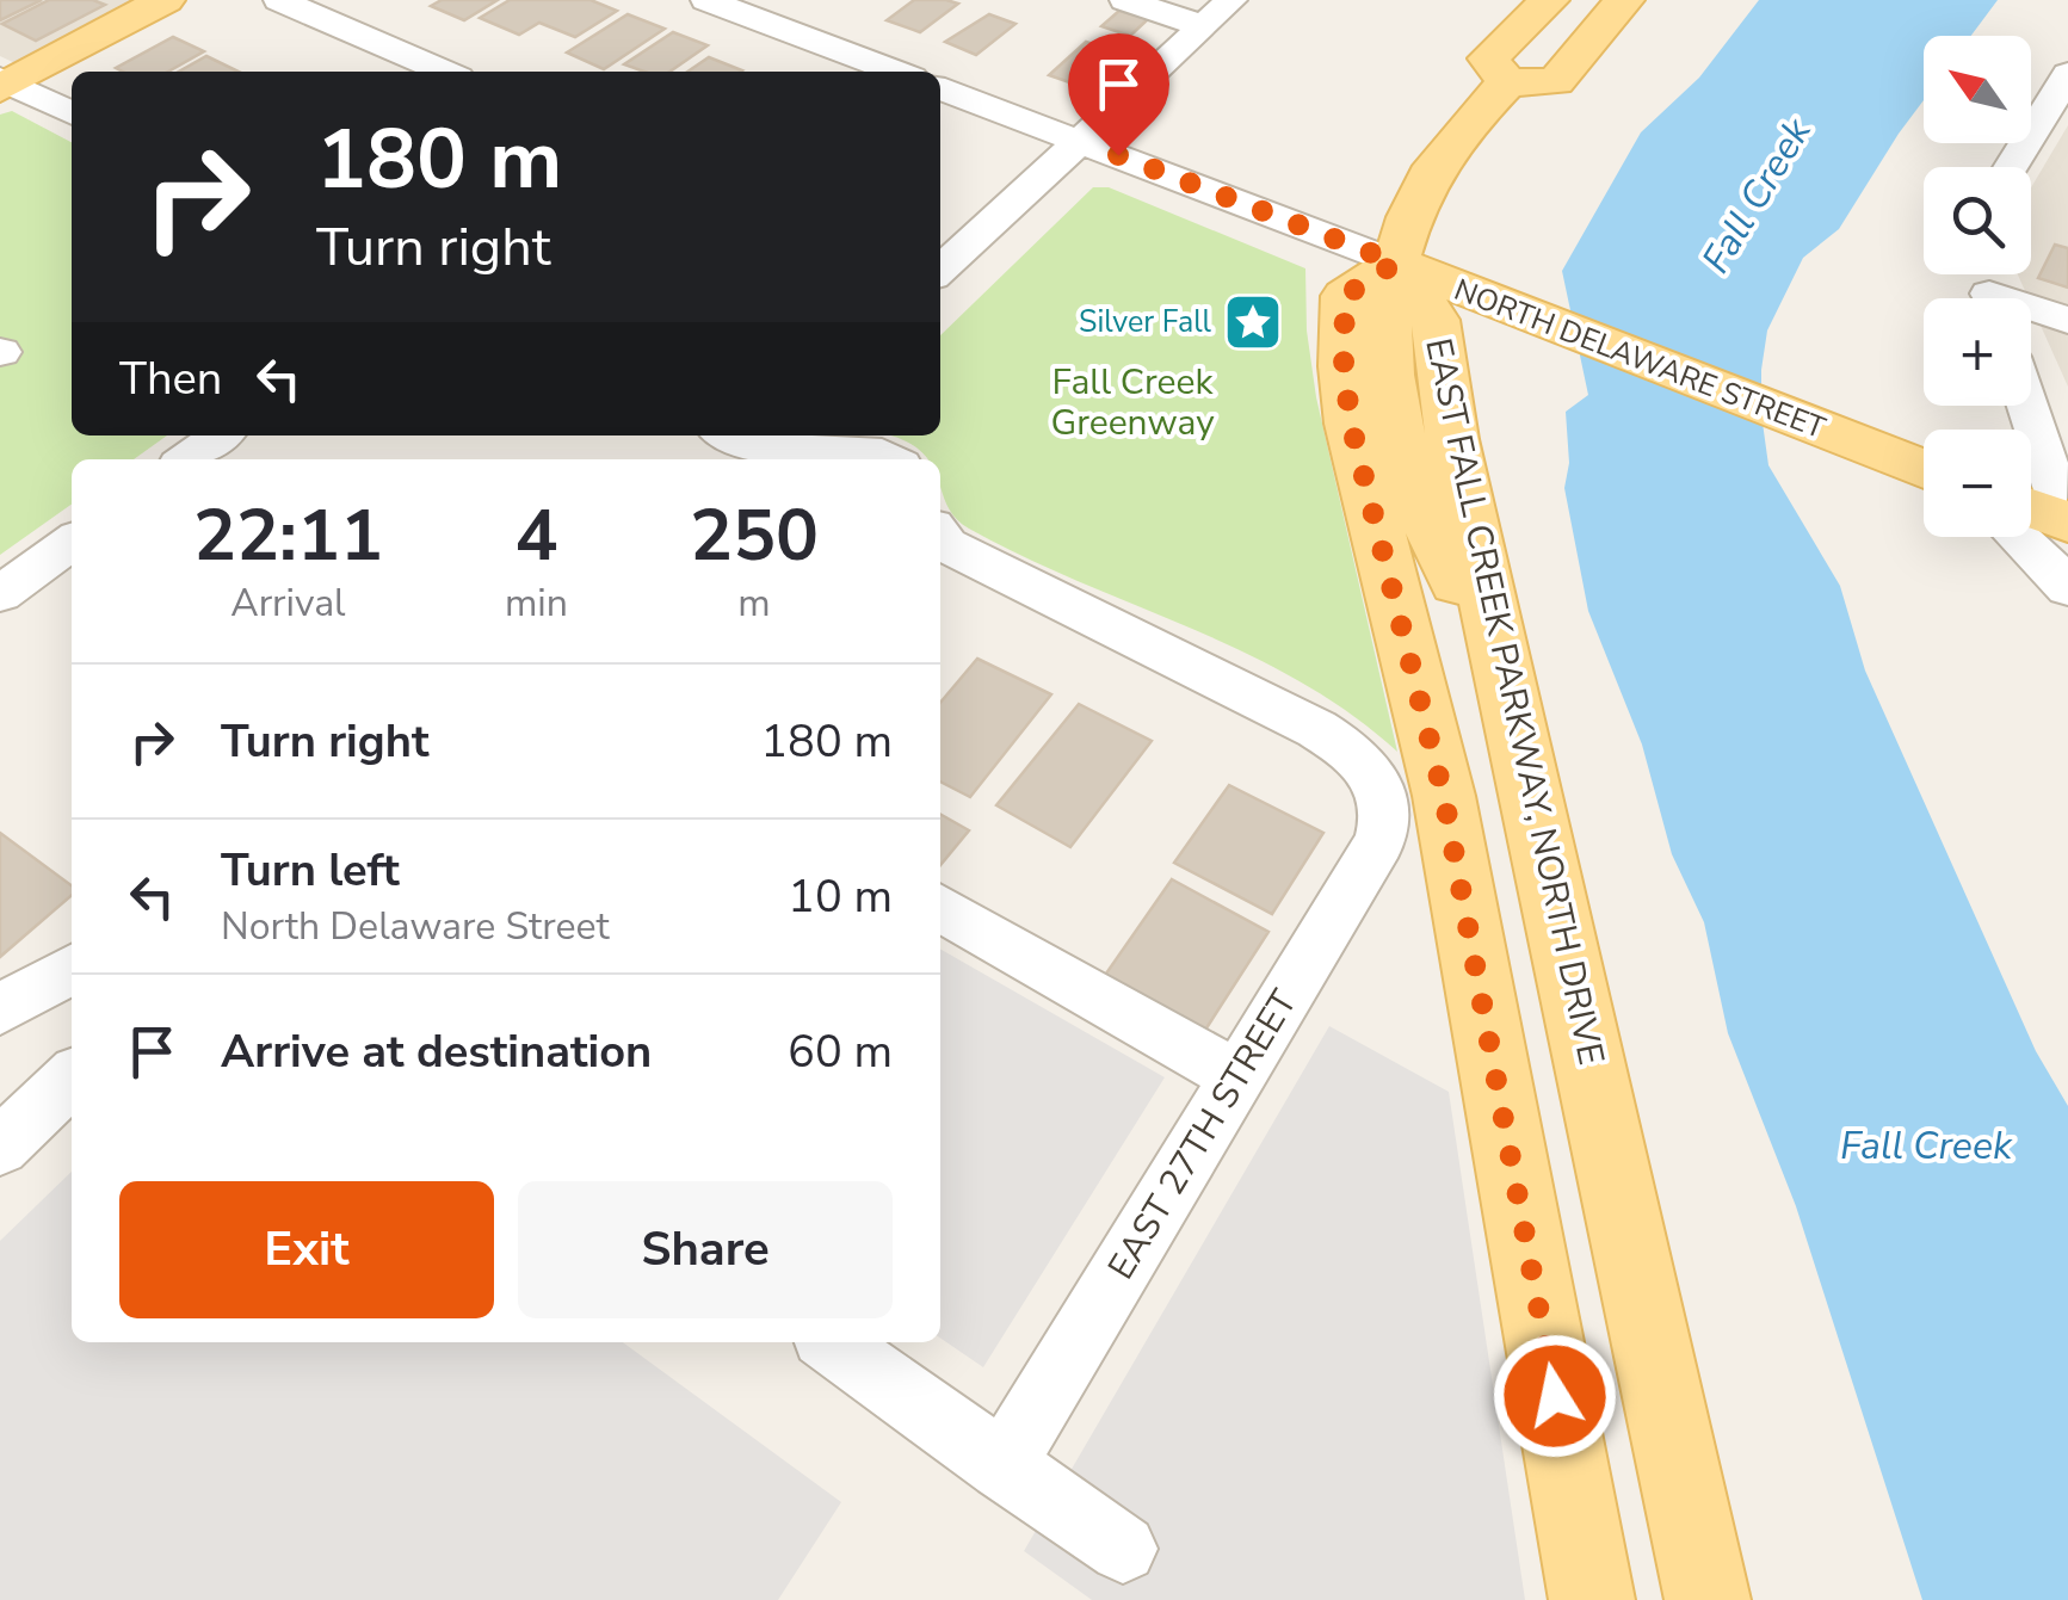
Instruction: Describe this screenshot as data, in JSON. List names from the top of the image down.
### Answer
{
  "streets": {
    "main road": ["NORTH DELAWARE STREET", "EAST FALL CREEK PARKWAY, NORTH DRIVE"],
    "street": ["EAST 27TH STREET"]
  },
  "crossings": [
    ["NORTH DELAWARE STREET", "EAST FALL CREEK PARKWAY, NORTH DRIVE"]
  ],
  "water": ["Fall Creek"],
  "parks": ["Fall Creek Greenway"],
  "places": {
    "place": ["Silver Fall"]
  },
  "north": "top left",
  "page": {
    "map_buttons": ["+", "−"],
    "turn": ["180 m", "Turn right"],
    "then": "Then",
    "eta": [
      "22:11",
      "Arrival",
      "4",
      "min",
      "250",
      "m"
    ],
    "list": [
      {
        "name": "Turn right",
        "value": "180 m"
      },
      {
        "name": "Turn left",
        "note": "North Delaware Street",
        "value": "10 m"
      },
      {
        "name": "Arrive at destination",
        "value": "60 m"
      }
    ],
    "buttons": ["Exit", "Share"]
  }
}
